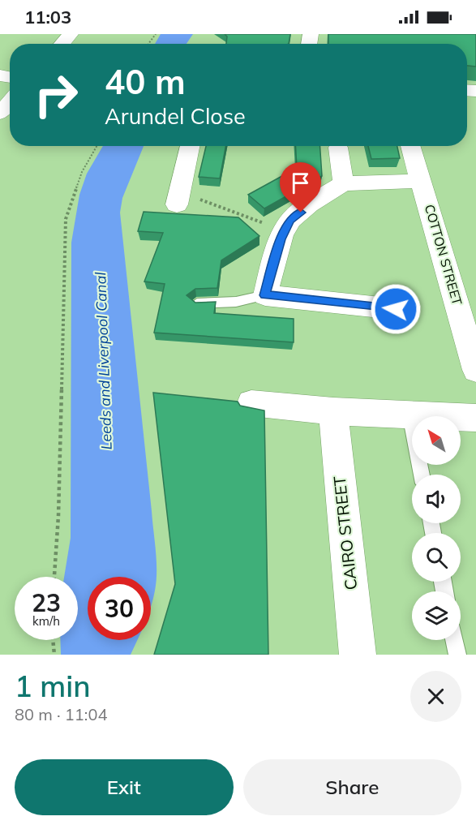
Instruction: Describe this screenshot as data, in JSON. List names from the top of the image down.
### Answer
{
  "streets": {
    "street": ["COTTON STREET", "CAIRO STREET"]
  },
  "water": ["Leeds and Liverpool Canal"],
  "north": "top left",
  "page": {
    "status": "11:03",
    "turn": ["40 m", "Arundel Close"],
    "speed": "23 km/h",
    "limit": "30",
    "heading": ["1 min", "80 m · 11:04"],
    "buttons": ["Exit", "Share"]
  }
}
